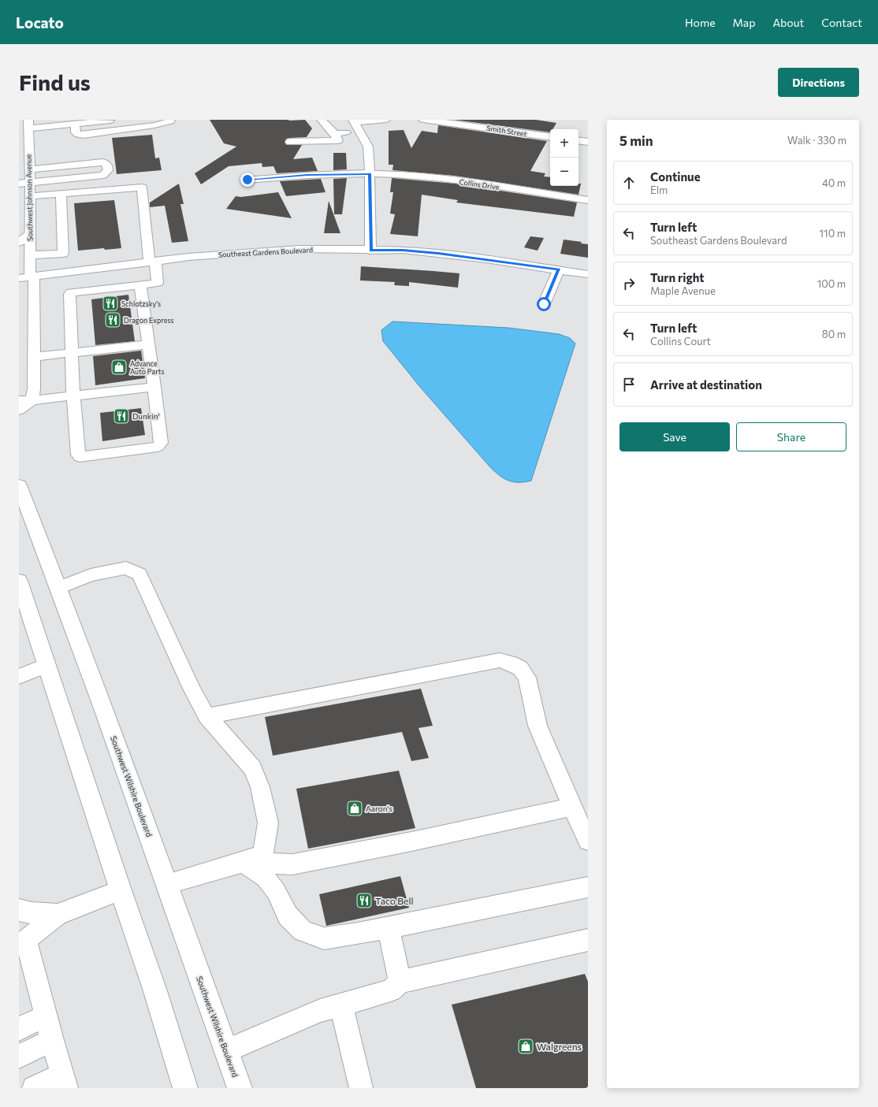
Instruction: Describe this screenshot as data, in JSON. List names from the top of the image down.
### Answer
{
  "streets": {
    "main road": ["Southwest Wilshire Boulevard"],
    "street": [
      "Smith Street",
      "Collins Drive",
      "Southwest Johnson Avenue",
      "Southeast Gardens Boulevard"
    ]
  },
  "crossings": [
    ["Southwest Johnson Avenue", "Southeast Gardens Boulevard"]
  ],
  "places": {
    "restaurant": [
      "Schlotzsky's",
      "Dragon Express",
      "Dunkin'",
      "Taco Bell"
    ],
    "shop": ["Advance Auto Parts", "Aaron's", "Walgreens"]
  },
  "page": {
    "header": "Locato",
    "nav": [
      "Home",
      "Map",
      "About",
      "Contact"
    ],
    "buttons": [
      "Directions",
      ["Save", "Share"]
    ],
    "title": "Find us",
    "heading": ["5 min", "Walk · 330 m"],
    "map_buttons": ["+", "−"],
    "list": [
      ["Continue", "Elm", "40 m"],
      ["Turn left", "Southeast Gardens Boulevard", "110 m"],
      ["Turn right", "Maple Avenue", "100 m"],
      ["Turn left", "Collins Court", "80 m"],
      "Arrive at destination"
    ]
  }
}
